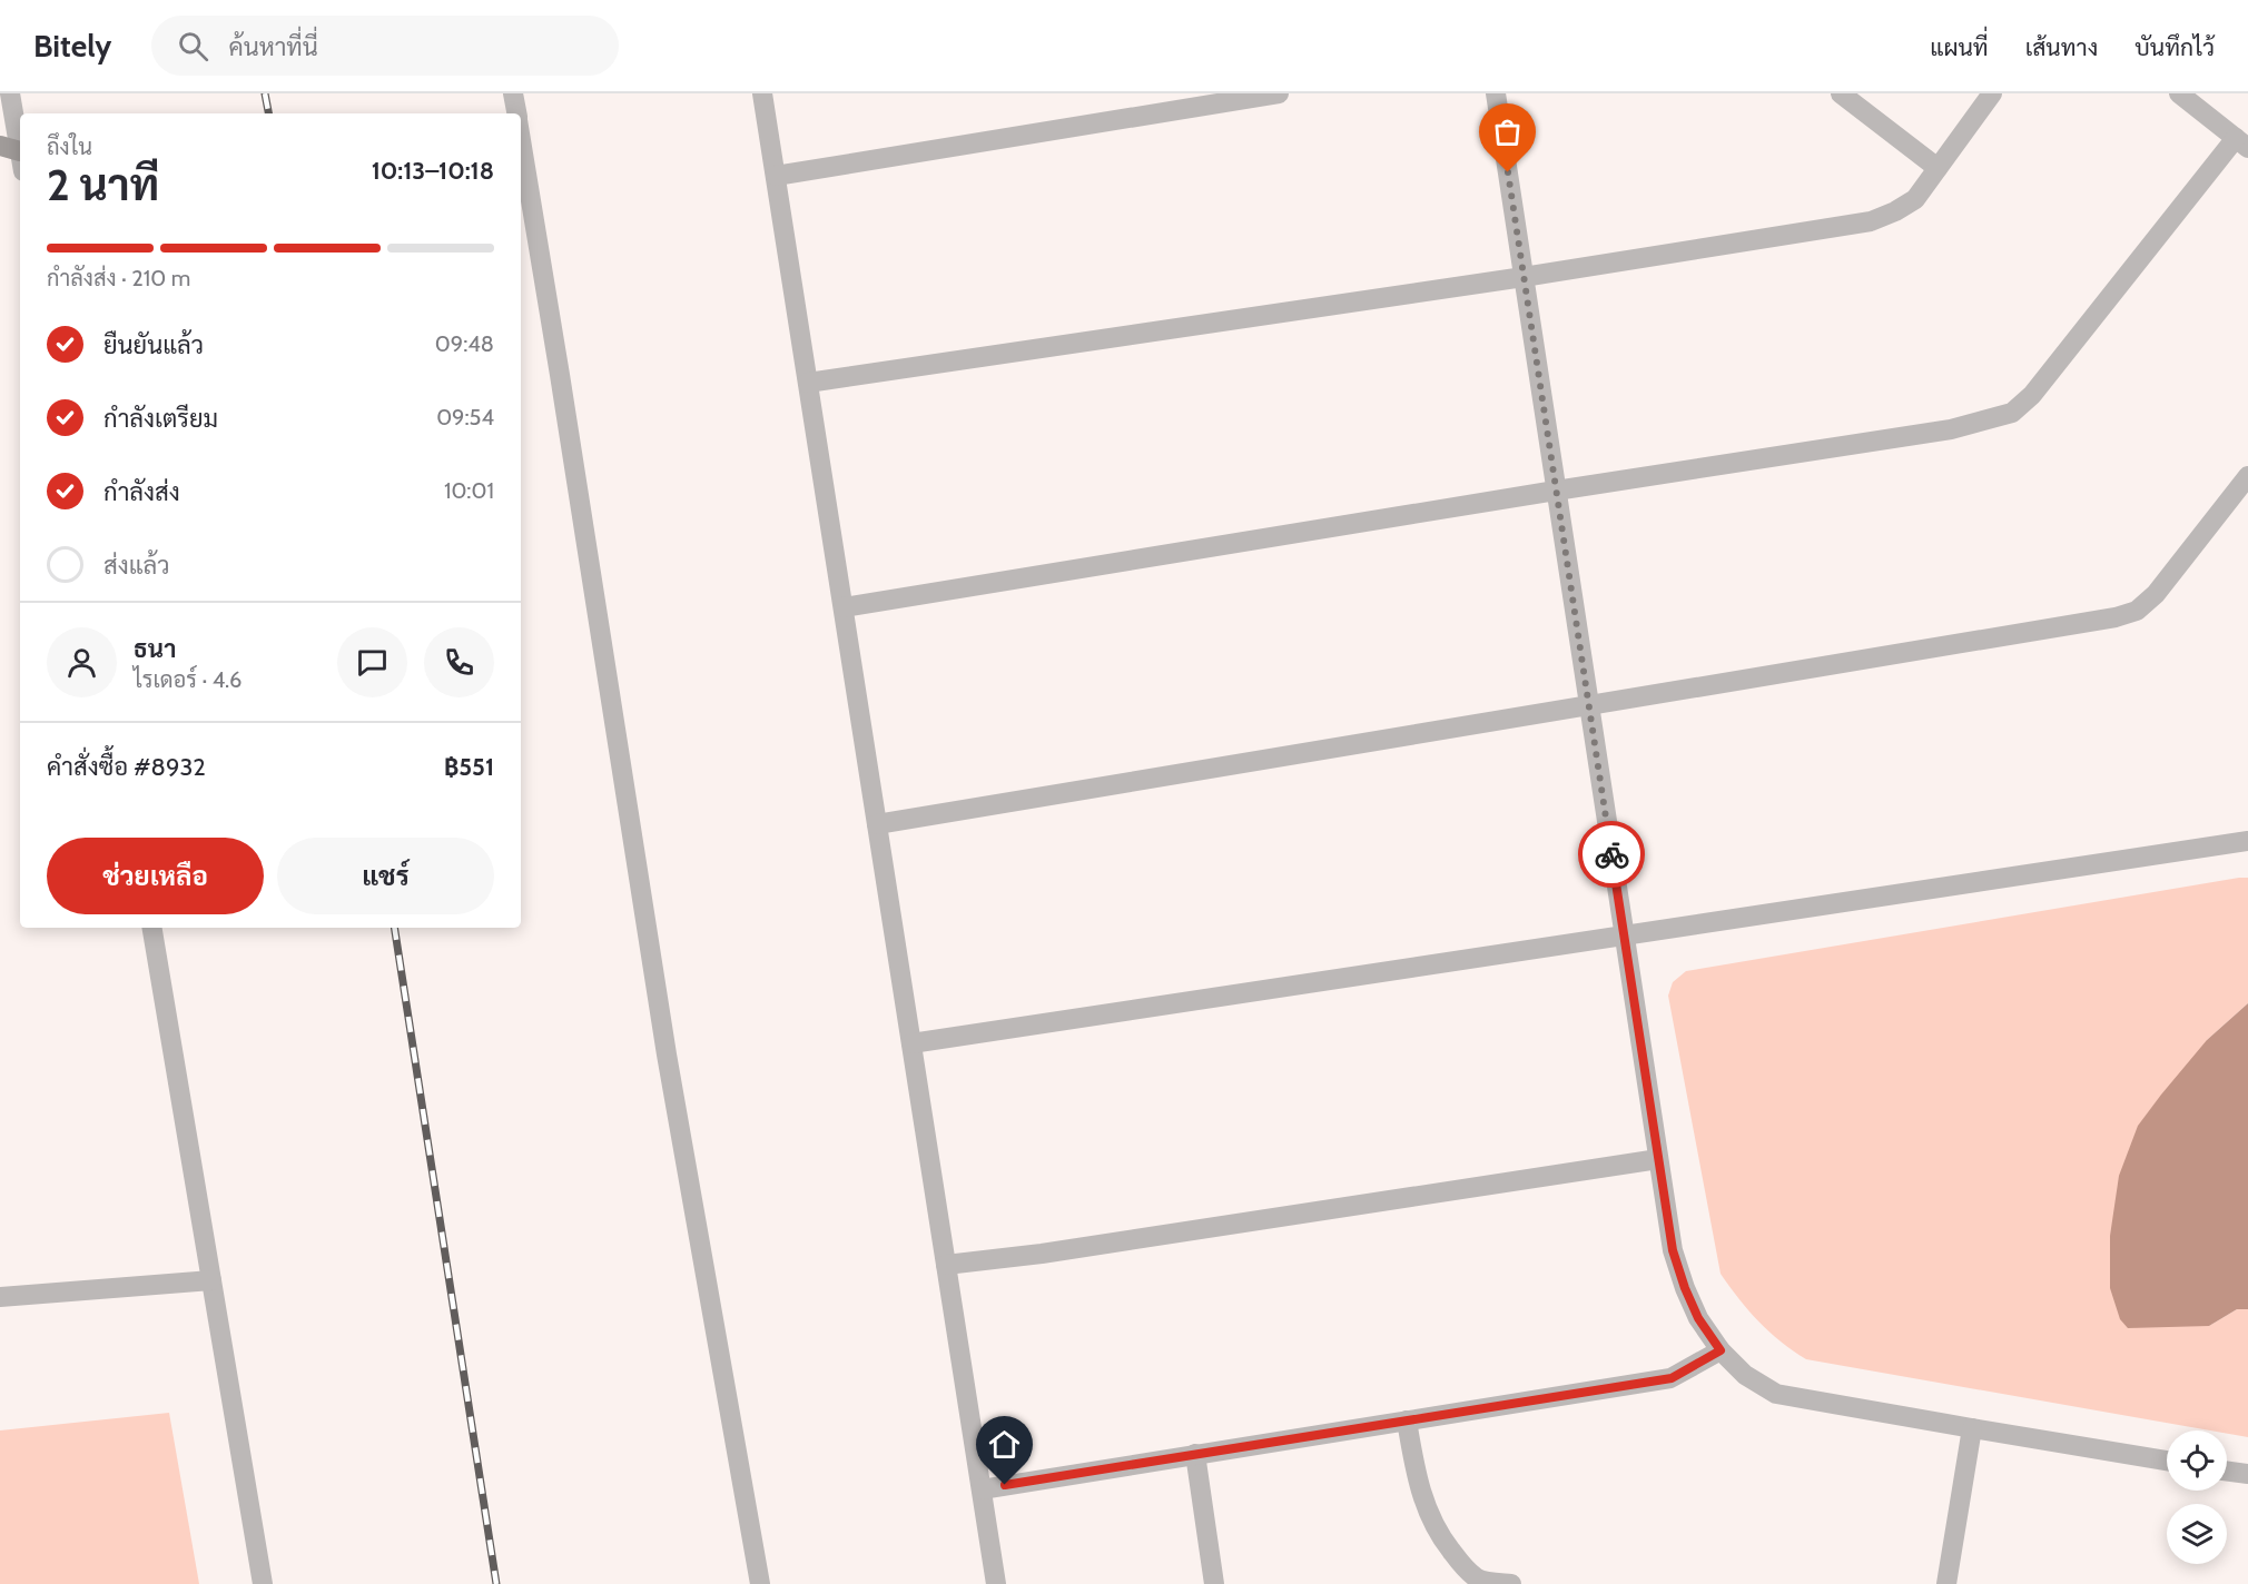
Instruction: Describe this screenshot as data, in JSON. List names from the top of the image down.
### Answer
{
  "page": {
    "header": "Bitely",
    "search": "ค้นหาที่นี่",
    "nav": ["แผนที่", "เส้นทาง", "บันทึกไว้"],
    "heading": ["2 นาที", "ถึงใน", "10:13–10:18"],
    "panel": [
      "ธนา",
      "ไรเดอร์ · 4.6",
      "คำสั่งซื้อ #8932",
      "฿551"
    ],
    "bar": "กำลังส่ง · 210 m",
    "list": [
      ["ยืนยันแล้ว", "09:48"],
      ["กำลังเตรียม", "09:54"],
      ["กำลังส่ง", "10:01"],
      "ส่งแล้ว"
    ],
    "buttons": ["ช่วยเหลือ", "แชร์"]
  }
}
